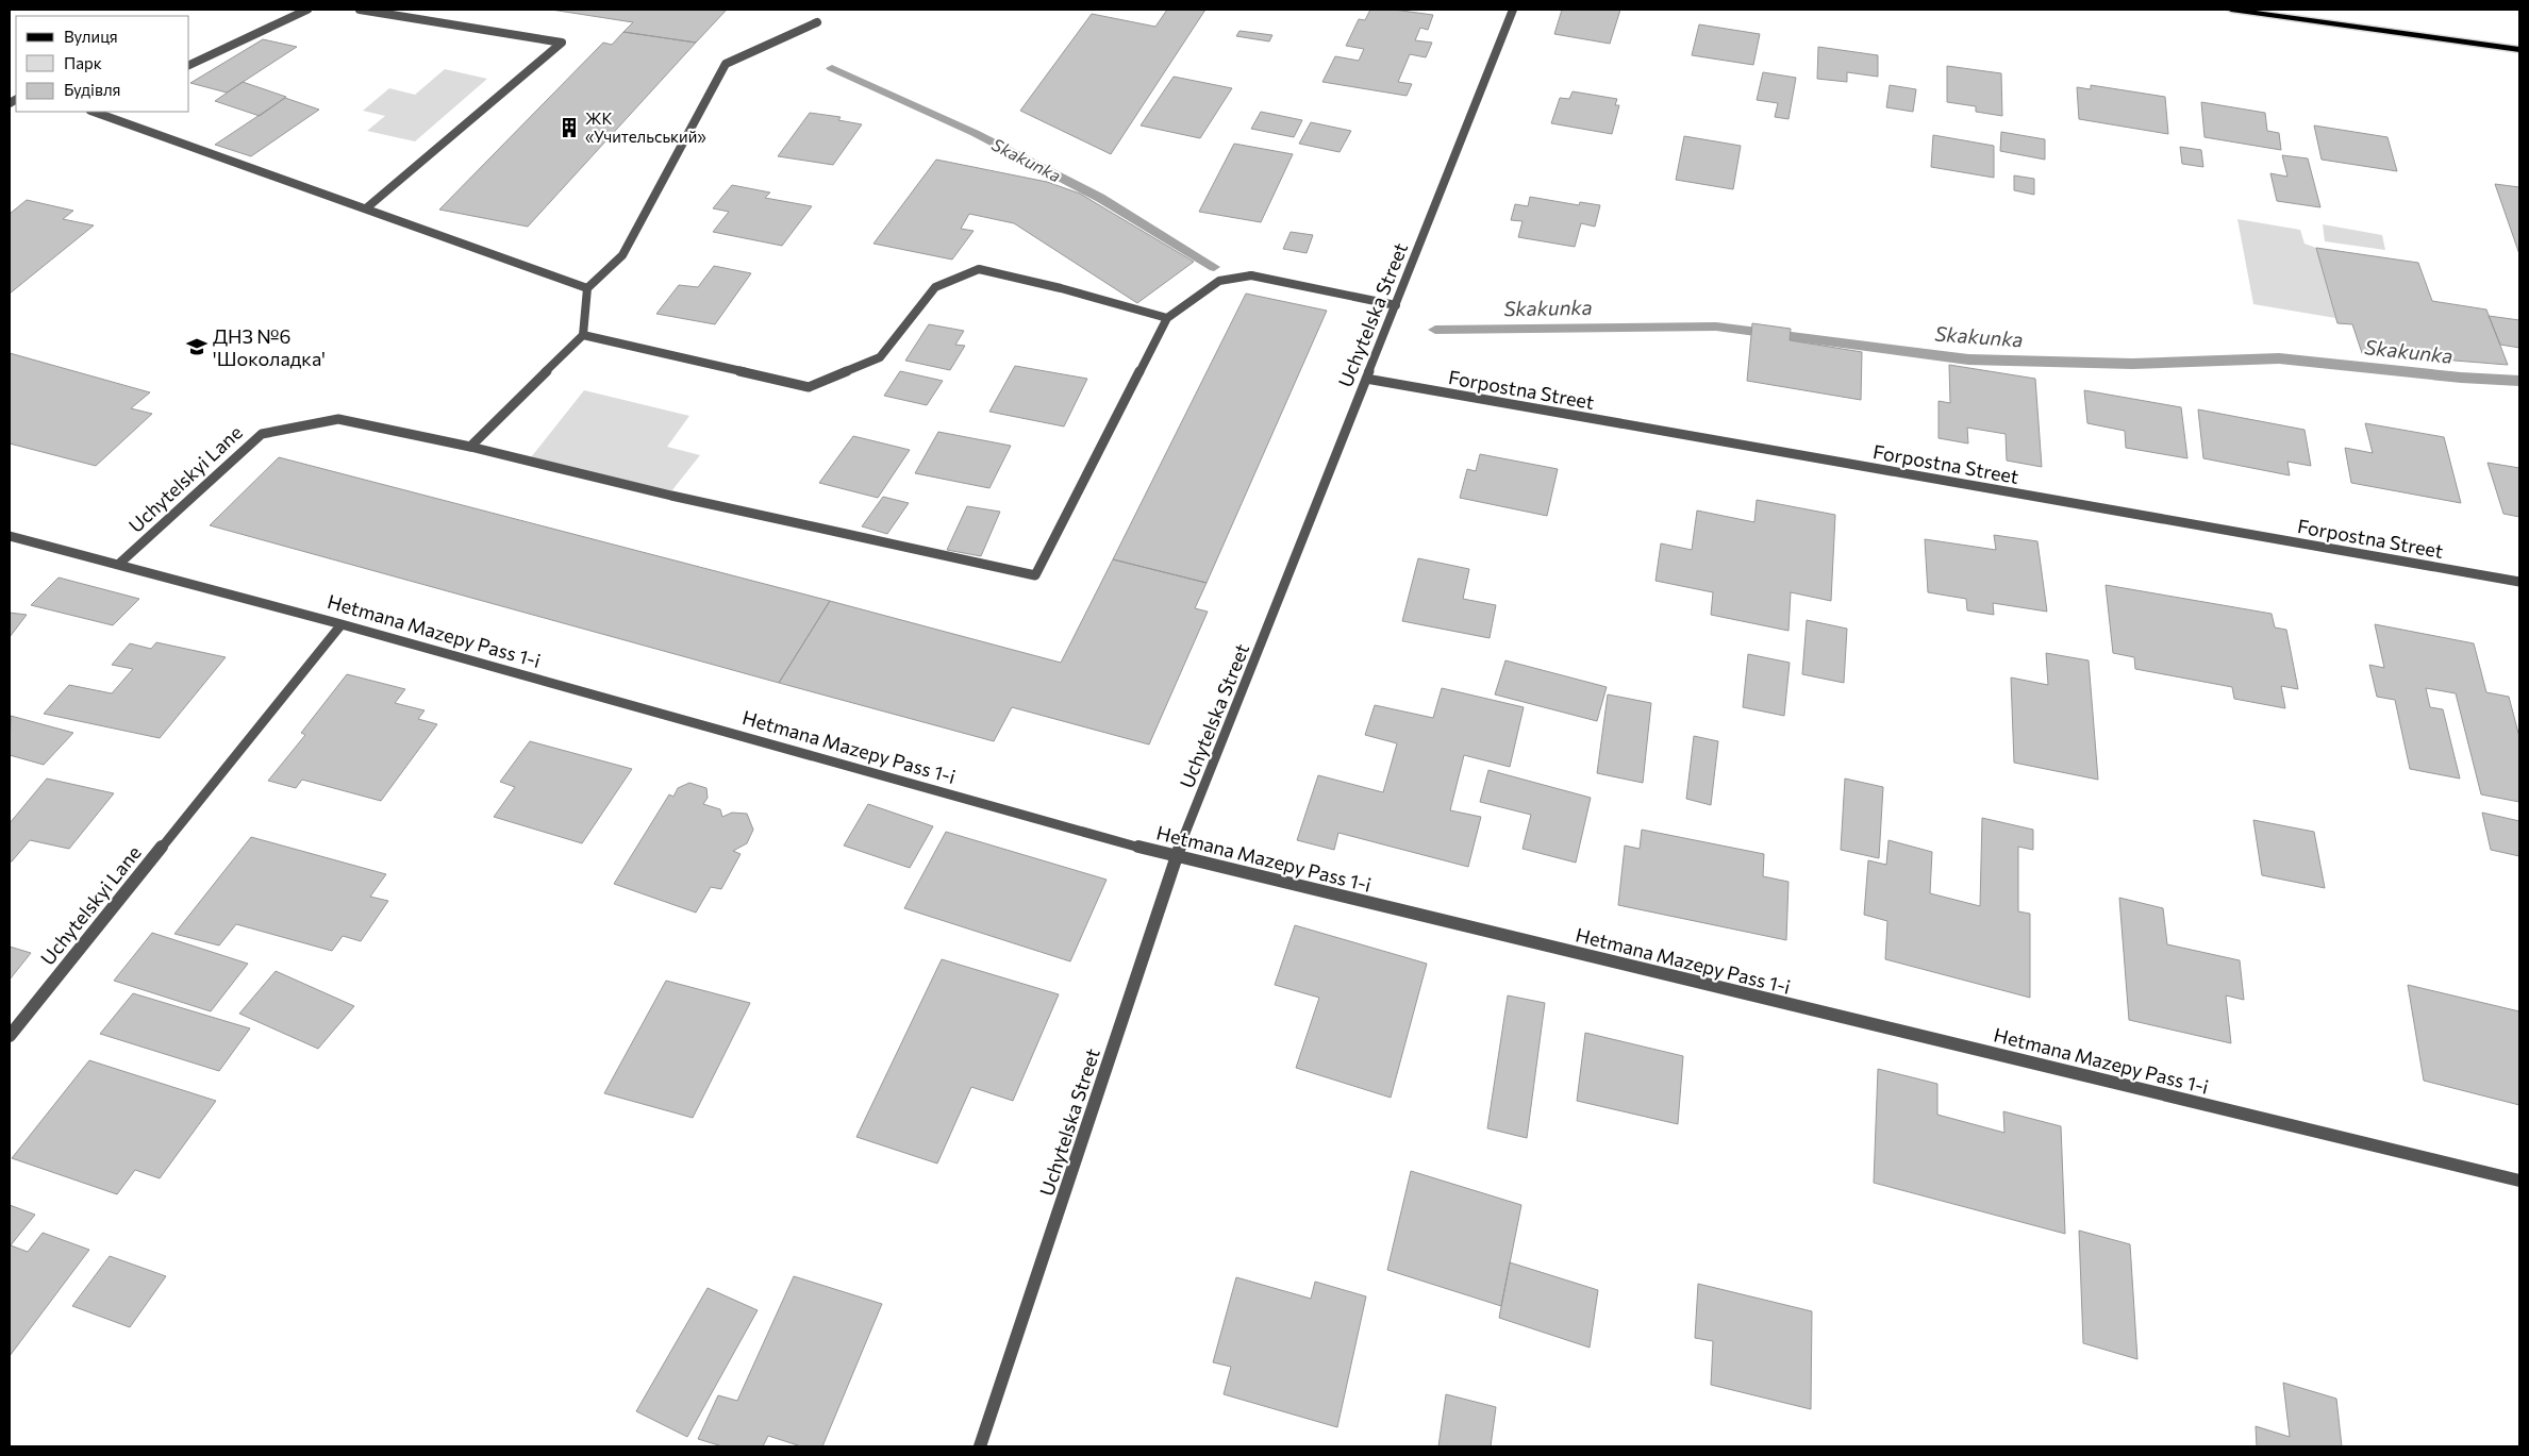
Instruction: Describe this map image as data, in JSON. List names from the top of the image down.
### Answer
{
  "streets": {
    "street": [
      "Uchytelska Street",
      "Forpostna Street",
      "Uchytelskyi Lane",
      "Hetmana Mazepy Pass 1-i"
    ]
  },
  "crossings": [
    ["Uchytelska Street", "Forpostna Street"],
    ["Uchytelska Street", "Hetmana Mazepy Pass 1-i"],
    ["Uchytelskyi Lane", "Hetmana Mazepy Pass 1-i"]
  ],
  "water": ["Skakunka"],
  "places": {
    "building": ["ЖК «Учительський»"],
    "school or university": ["ДНЗ №6 'Шоколадка'"]
  },
  "legend": ["Вулиця", "Парк", "Будівля"]
}
